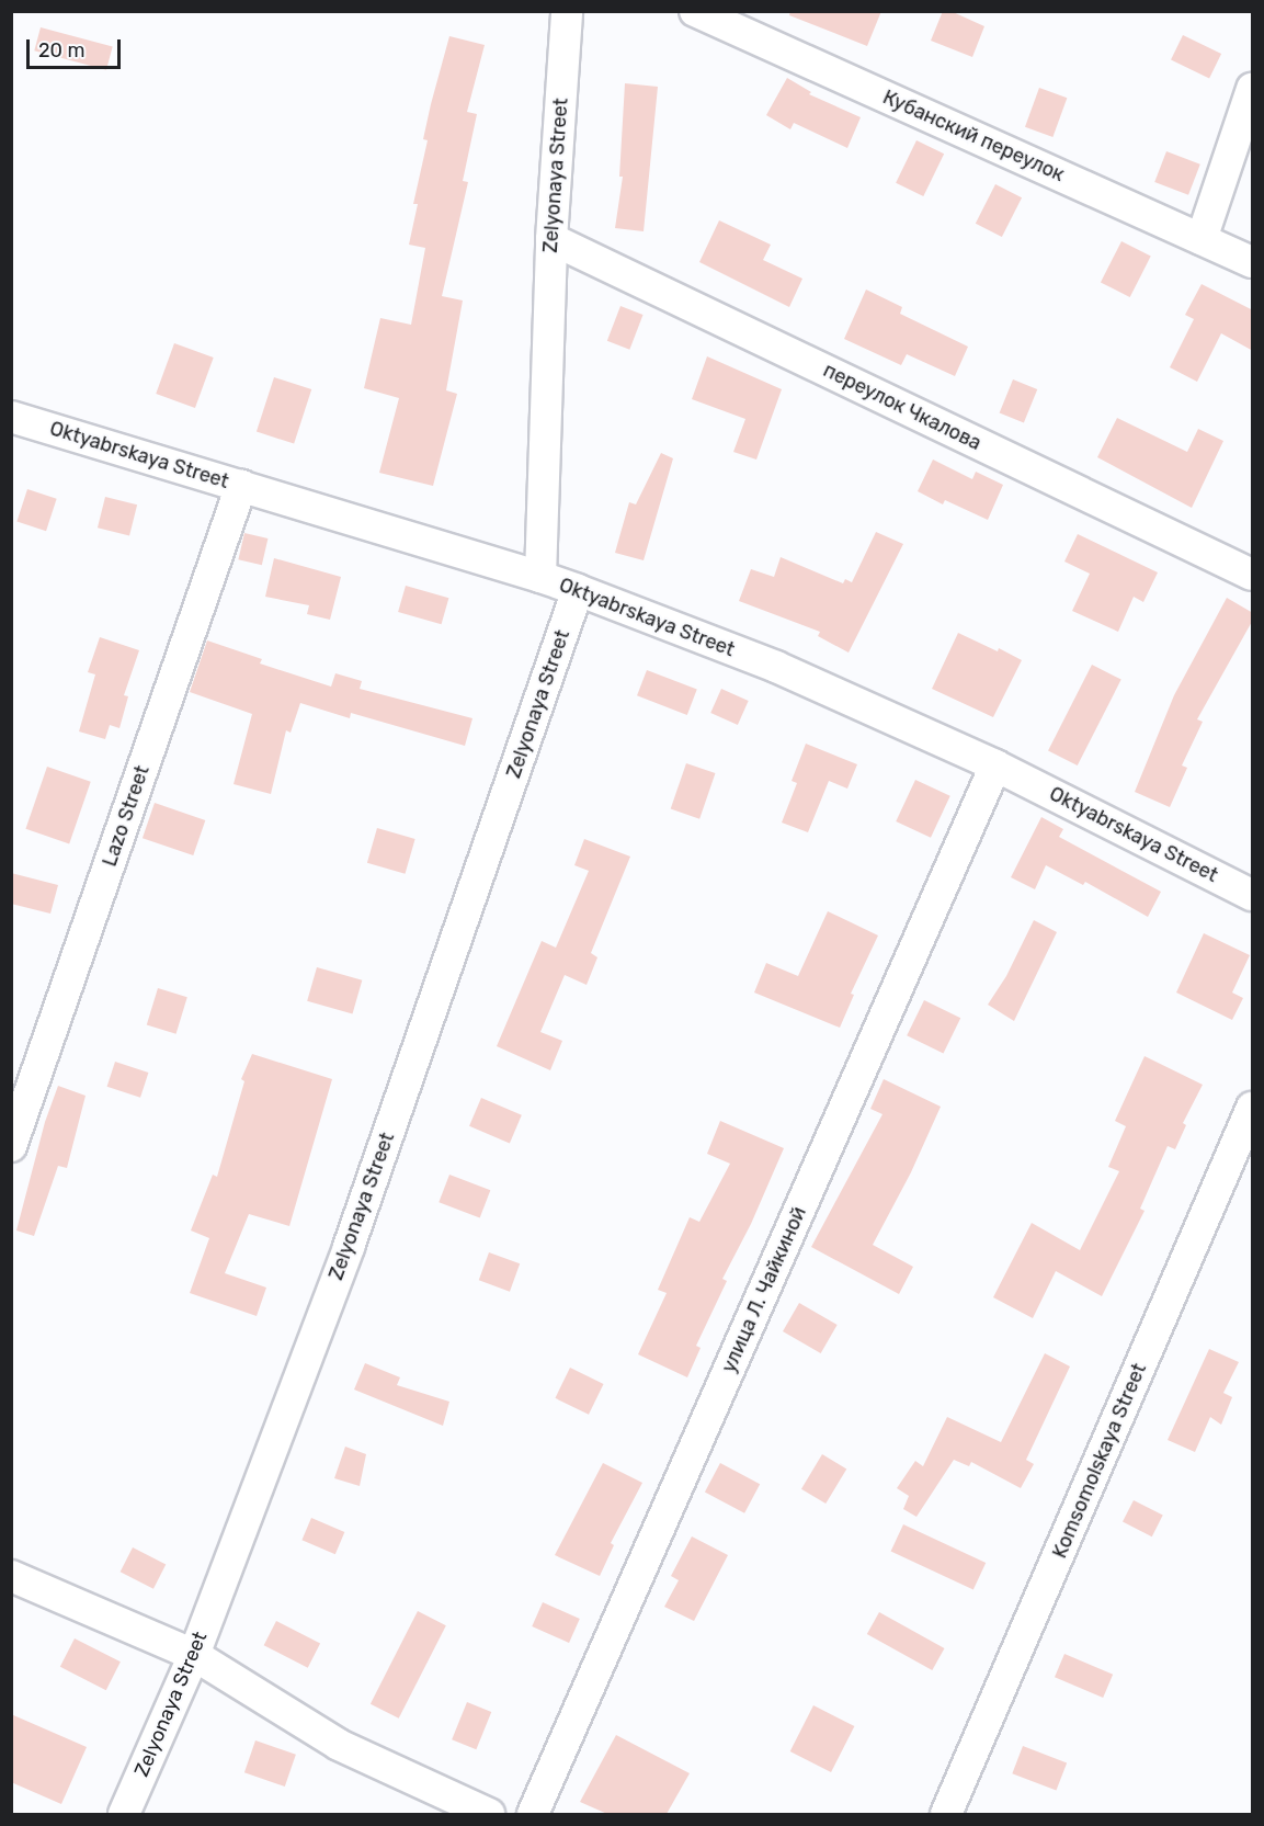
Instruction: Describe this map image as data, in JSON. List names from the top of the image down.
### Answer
{
  "streets": {
    "street": [
      "Кубанский переулок",
      "Zelyonaya Street",
      "переулок Чкалова",
      "Oktyabrskaya Street",
      "Lazo Street",
      "улица Л. Чайкиной",
      "Komsomolskaya Street"
    ]
  },
  "crossings": [
    ["Zelyonaya Street", "переулок Чкалова"],
    ["Zelyonaya Street", "Oktyabrskaya Street"],
    ["Oktyabrskaya Street", "Lazo Street"],
    ["Oktyabrskaya Street", "улица Л. Чайкиной"]
  ],
  "scale_bar": "20 m"
}
